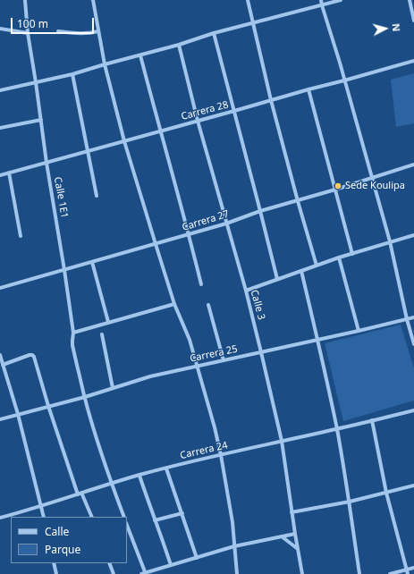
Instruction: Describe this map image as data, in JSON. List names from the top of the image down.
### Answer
{
  "streets": {
    "street": [
      "Carrera 28",
      "Calle 1E1",
      "Carrera 27",
      "Calle 3",
      "Carrera 25",
      "Carrera 24"
    ]
  },
  "crossings": [
    ["Carrera 28", "Calle 1E1"],
    ["Carrera 28", "Calle 3"],
    ["Calle 1E1", "Carrera 27"],
    ["Calle 1E1", "Carrera 25"],
    ["Calle 1E1", "Carrera 24"],
    ["Carrera 27", "Calle 3"],
    ["Calle 3", "Carrera 25"],
    ["Calle 3", "Carrera 24"]
  ],
  "places": ["Sede Koulipa"],
  "legend": ["Calle", "Parque"],
  "scale_bar": "100 m",
  "north": "right"
}
